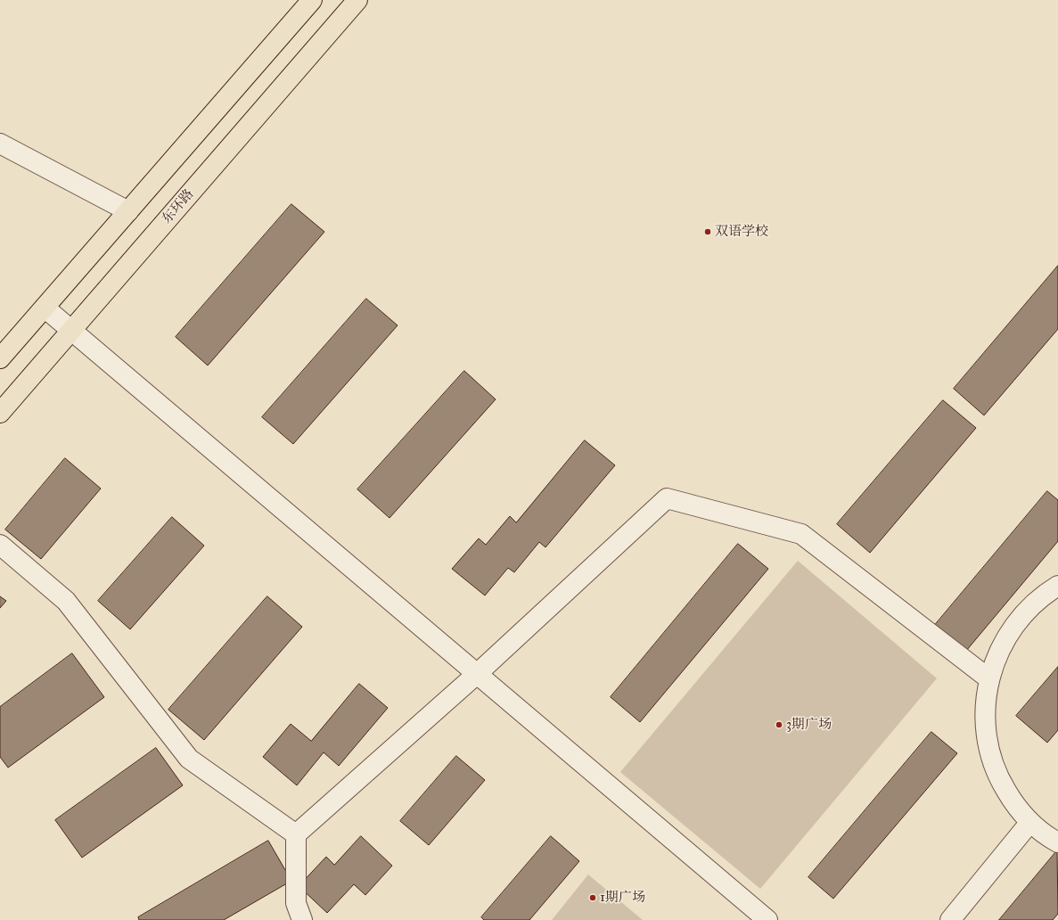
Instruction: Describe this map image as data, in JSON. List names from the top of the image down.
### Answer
{
  "streets": {
    "main road": ["东环路"]
  },
  "places": ["双语学校", "3期广场", "1期广场"]
}
